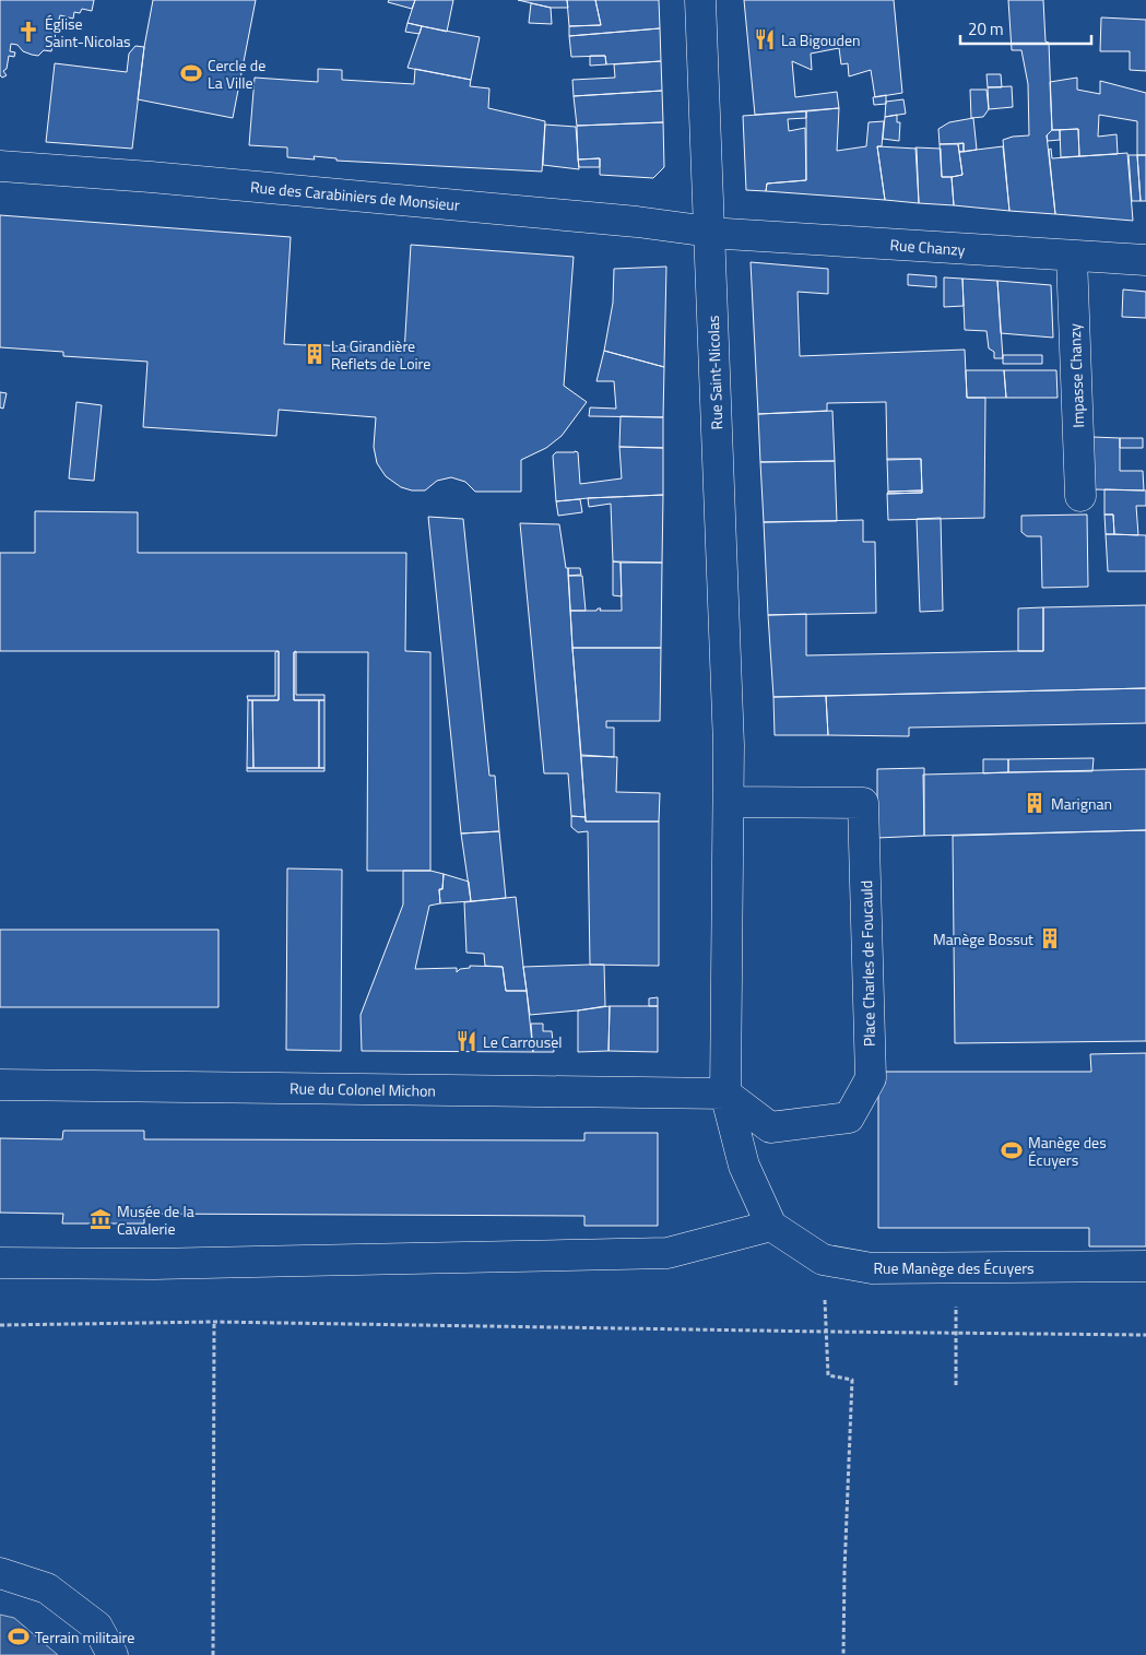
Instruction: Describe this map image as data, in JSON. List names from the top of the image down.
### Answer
{
  "streets": {
    "street": [
      "Rue des Carabiniers de Monsieur",
      "Rue Chanzy",
      "Rue Saint-Nicolas",
      "Impasse Chanzy",
      "Place Charles de Foucauld",
      "Rue du Colonel Michon",
      "Rue Manège des Écuyers"
    ]
  },
  "crossings": [
    ["Rue des Carabiniers de Monsieur", "Rue Chanzy"],
    ["Rue des Carabiniers de Monsieur", "Rue Saint-Nicolas"],
    ["Rue Chanzy", "Rue Saint-Nicolas"],
    ["Rue Chanzy", "Impasse Chanzy"],
    ["Rue Saint-Nicolas", "Place Charles de Foucauld"],
    ["Place Charles de Foucauld", "Rue du Colonel Michon"]
  ],
  "places": {
    "church": ["Église Saint-Nicolas"],
    "restaurant": ["La Bigouden", "Le Carrousel"],
    "sports": ["Cercle de La Ville", "Manège des Écuyers", "Terrain militaire"],
    "building": ["La Girandière Reflets de Loire", "Marignan", "Manège Bossut"],
    "museum": ["Musée de la Cavalerie"]
  },
  "scale_bar": "20 m"
}
